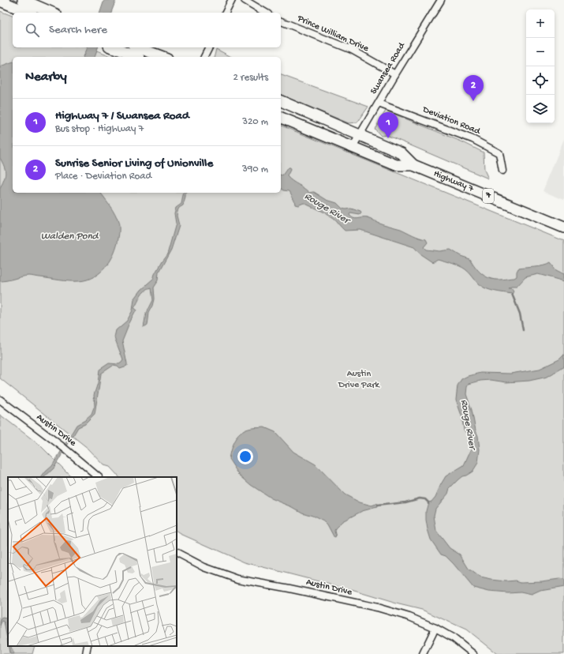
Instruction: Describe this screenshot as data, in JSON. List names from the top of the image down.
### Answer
{
  "streets": {
    "main road": ["Highway 7", "7"],
    "street": [
      "Prince William Drive",
      "Swansea Road",
      "Deviation Road",
      "Austin Drive"
    ]
  },
  "crossings": [
    ["Prince William Drive", "Swansea Road"],
    ["Swansea Road", "Deviation Road"],
    ["Swansea Road", "Highway 7"]
  ],
  "water": ["Rouge River", "Walden Pond"],
  "parks": ["Austin Drive Park"],
  "page": {
    "map_buttons": ["+", "−"],
    "search": "Search here",
    "heading": ["Nearby", "2 results"],
    "pins": ["2", "1"],
    "list": [
      {
        "mark": "1",
        "name": "Highway 7 / Swansea Road",
        "note": "Bus stop · Highway 7",
        "value": "320 m"
      },
      {
        "mark": "2",
        "name": "Sunrise Senior Living of Unionville",
        "note": "Place · Deviation Road",
        "value": "390 m"
      }
    ]
  }
}
